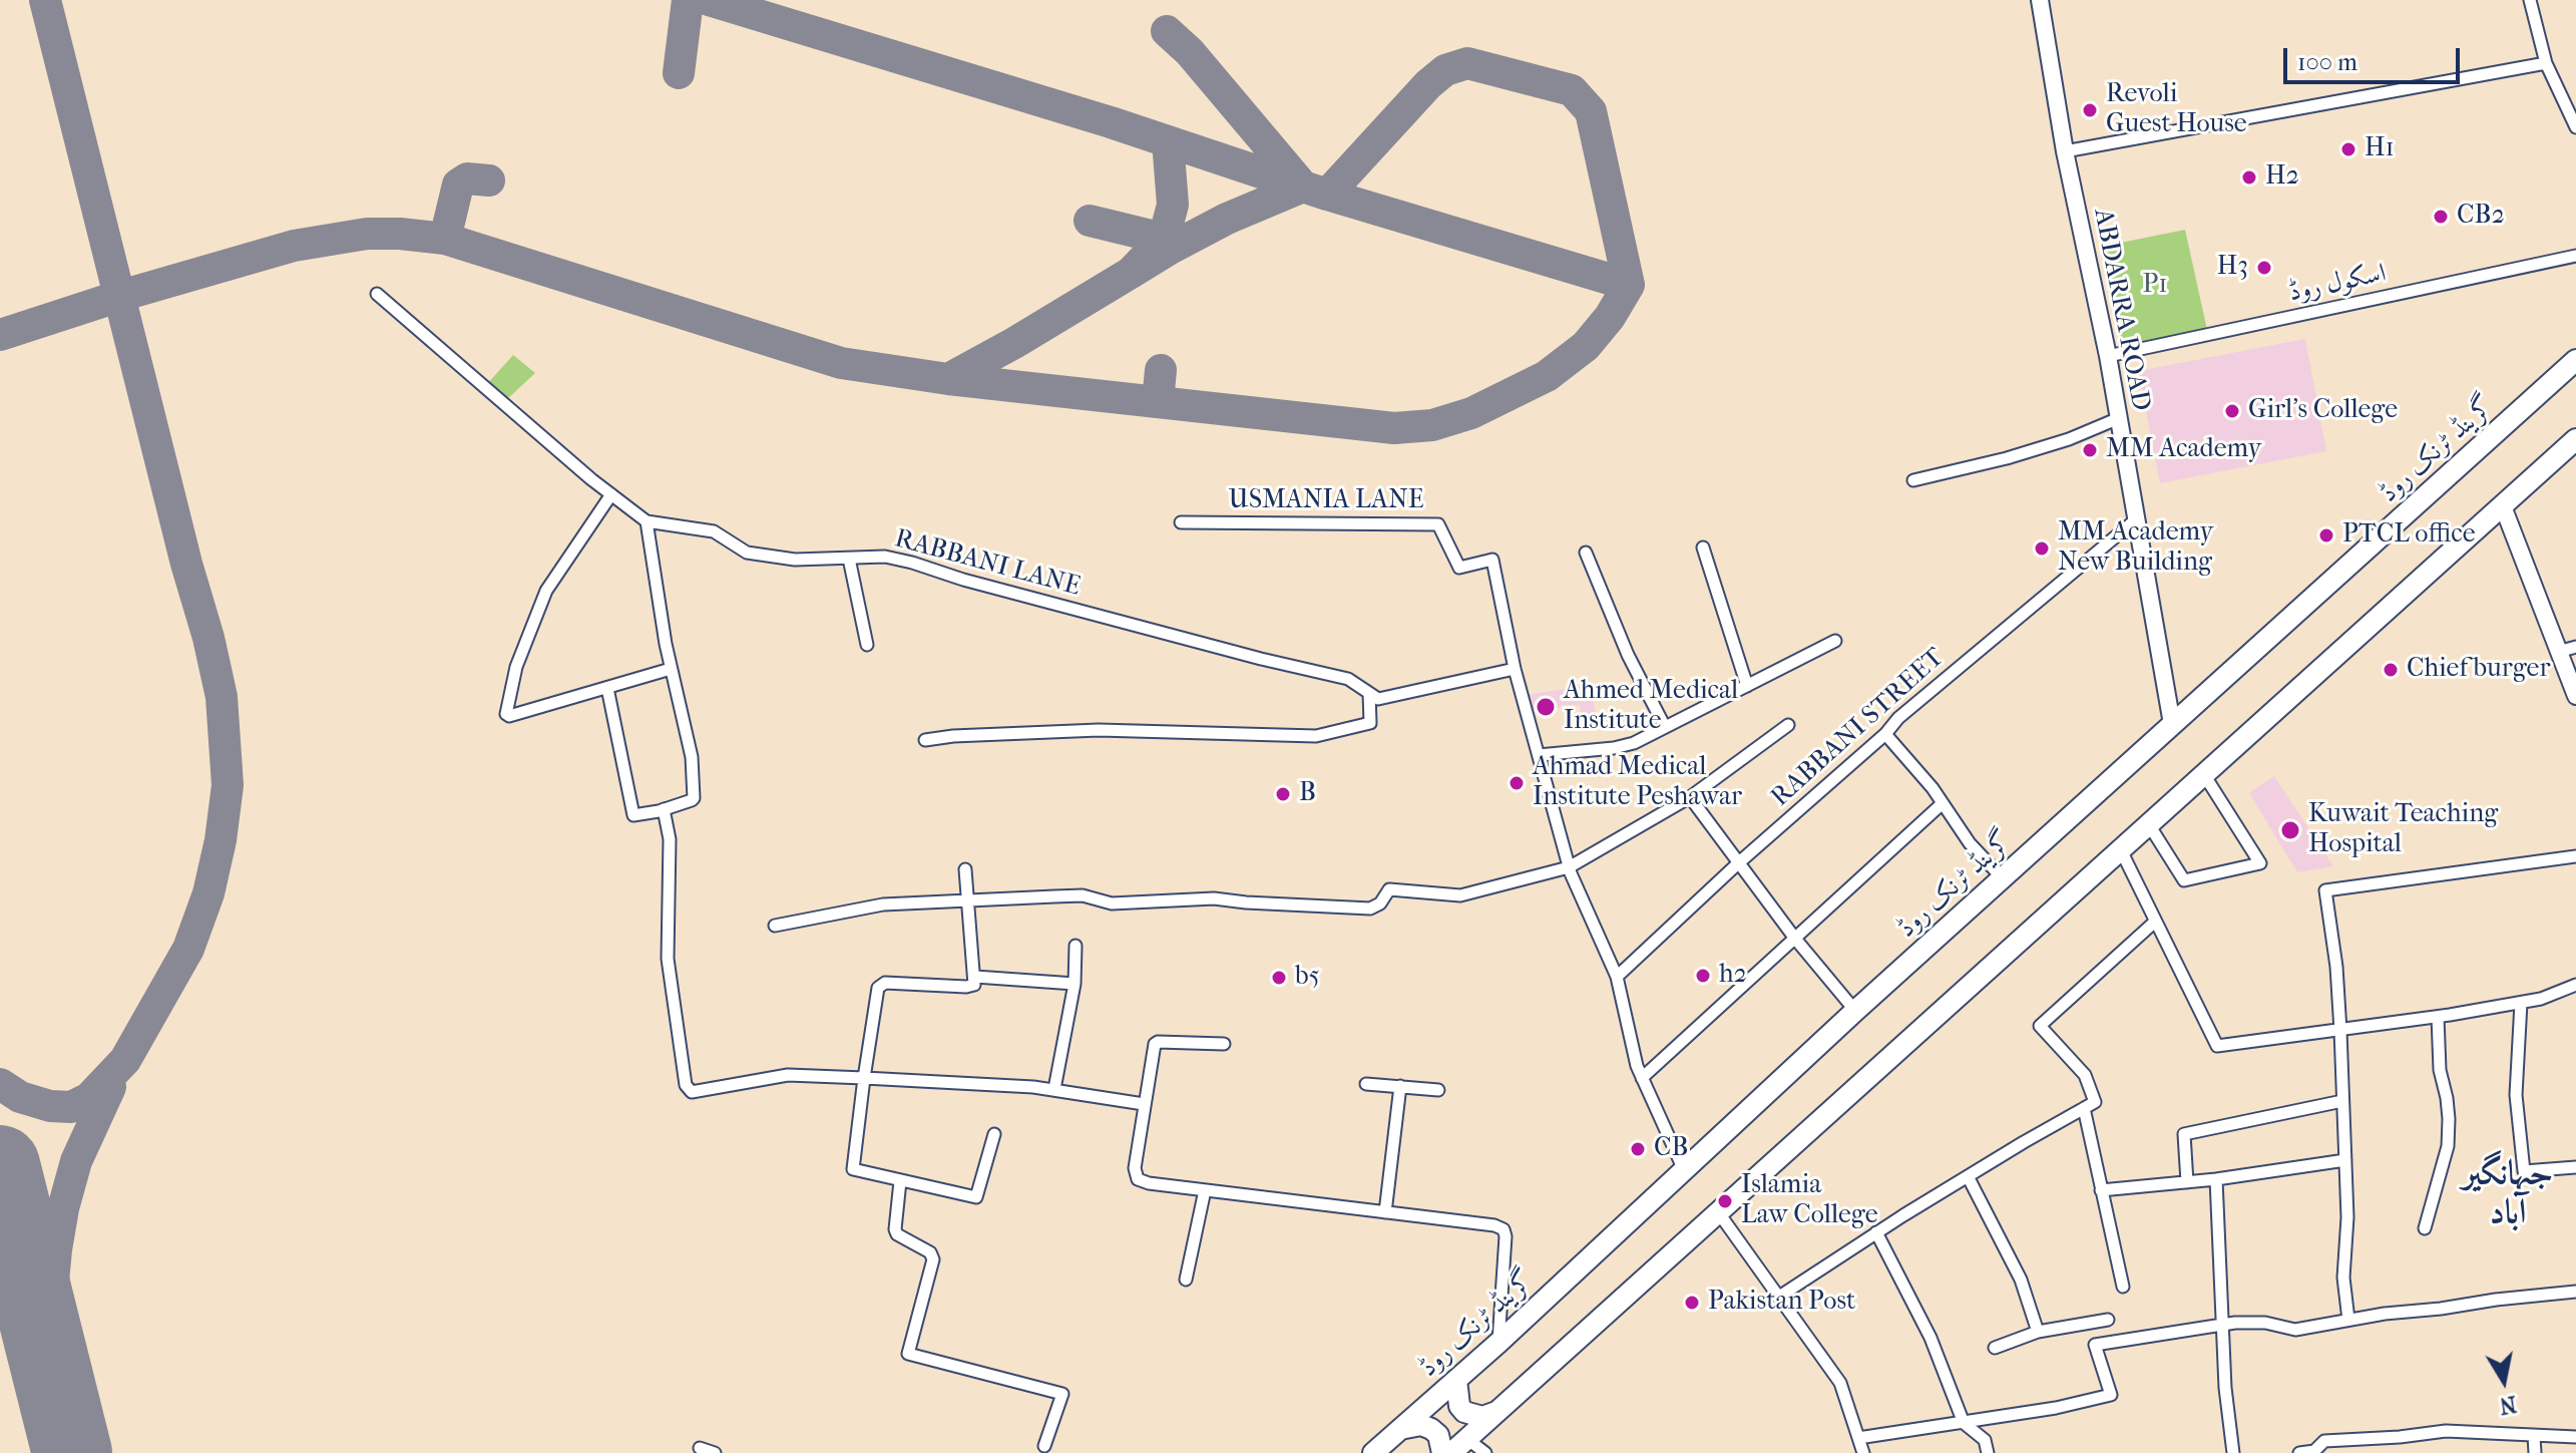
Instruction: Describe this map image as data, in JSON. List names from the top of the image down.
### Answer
{
  "streets": {
    "highway": ["گرینڈ ٹرنک روڈ"],
    "street": [
      "اسکول روڈ",
      "ABDARRA ROAD",
      "USMANIA LANE",
      "RABBANI LANE",
      "RABBANI STREET"
    ]
  },
  "crossings": [
    ["اسکول روڈ", "ABDARRA ROAD"],
    ["ABDARRA ROAD", "گرینڈ ٹرنک روڈ"],
    ["ABDARRA ROAD", "RABBANI STREET"],
    ["USMANIA LANE", "RABBANI LANE"]
  ],
  "districts": ["جہانگیر آباد"],
  "parks": ["P1"],
  "places": [
    "Revoli Guest House",
    "H1",
    "H2",
    "CB2",
    "H3",
    "Girl's College",
    "MM Academy",
    "PTCL office",
    "MM Academy New Building",
    "Chief burger",
    "Ahmed Medical Institute",
    "Ahmad Medical Institute Peshawar",
    "B",
    "Kuwait Teaching Hospital",
    "h2",
    "b5",
    "CB",
    "Islamia Law College",
    "Pakistan Post"
  ],
  "scale_bar": "100 m",
  "north": "bottom"
}
